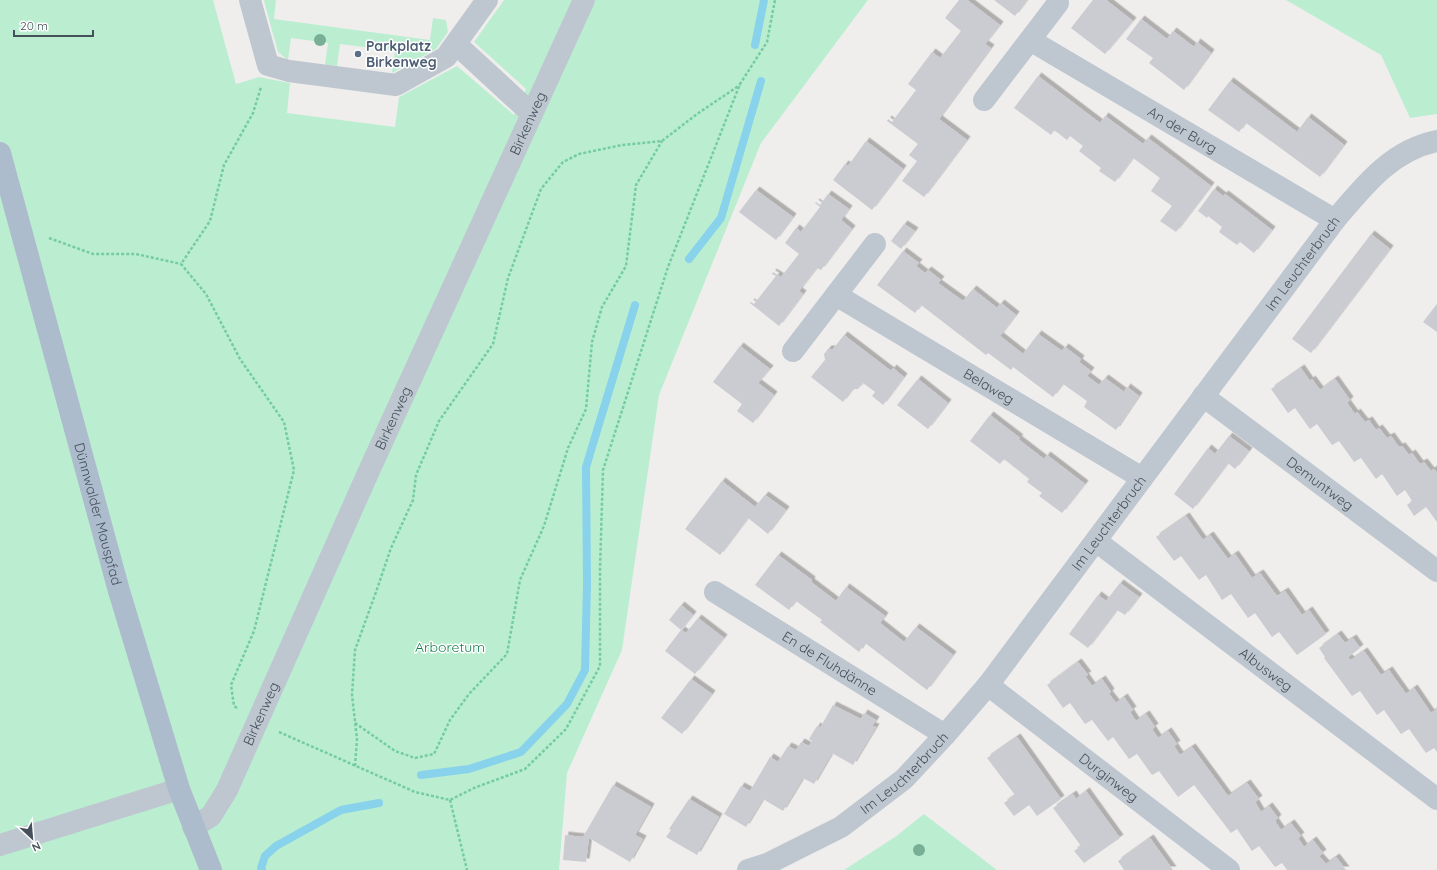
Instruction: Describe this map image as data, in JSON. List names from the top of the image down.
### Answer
{
  "streets": {
    "main road": ["Dünnwalder Mauspfad"],
    "street": [
      "Birkenweg",
      "An der Burg",
      "Im Leuchterbruch",
      "Belaweg",
      "Demuntweg",
      "En de Fluhdänne",
      "Albusweg",
      "Durginweg"
    ]
  },
  "crossings": [
    ["Birkenweg", "Dünnwalder Mauspfad"],
    ["An der Burg", "Im Leuchterbruch"],
    ["Im Leuchterbruch", "Belaweg"],
    ["Im Leuchterbruch", "Demuntweg"],
    ["Im Leuchterbruch", "En de Fluhdänne"],
    ["Im Leuchterbruch", "Albusweg"],
    ["Im Leuchterbruch", "Durginweg"]
  ],
  "parks": ["Arboretum"],
  "places": ["Parkplatz Birkenweg"],
  "scale_bar": "20 m",
  "north": "bottom right"
}
